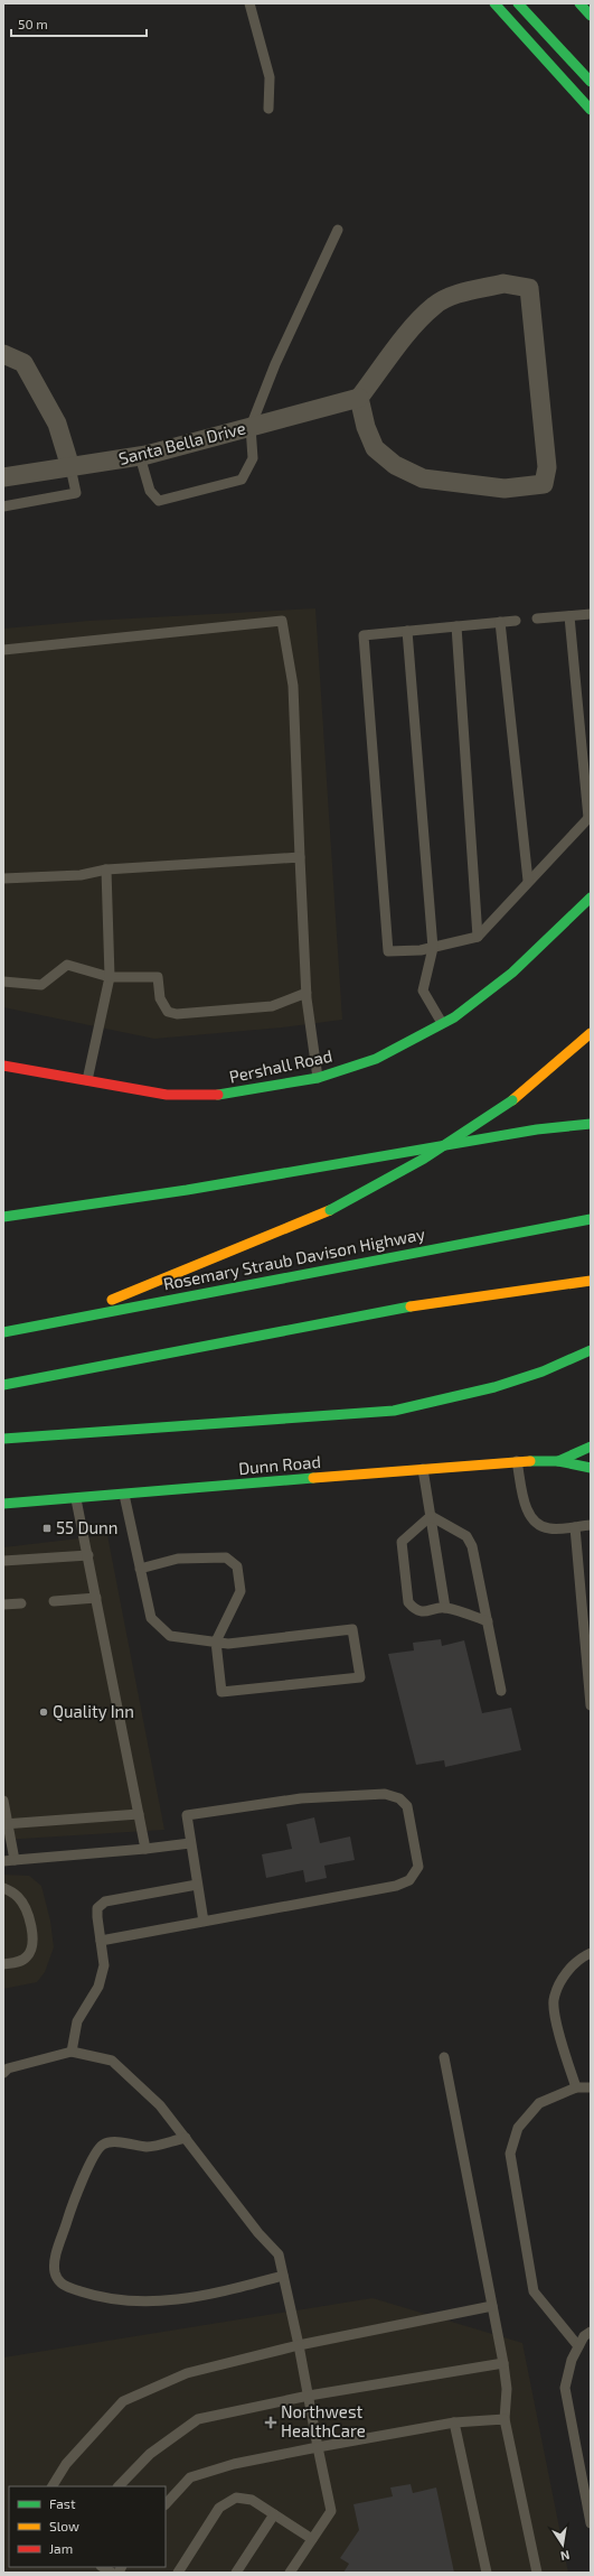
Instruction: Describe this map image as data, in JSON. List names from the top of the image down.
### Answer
{
  "streets": {
    "main road": ["Pershall Road", "Rosemary Straub Davison Highway", "Dunn Road"],
    "street": ["Santa Bella Drive"]
  },
  "places": {
    "transit": ["55 Dunn"],
    "other": ["Quality Inn"],
    "health": ["Northwest HealthCare"]
  },
  "legend": ["Fast", "Slow", "Jam"],
  "scale_bar": "50 m",
  "north": "bottom"
}
